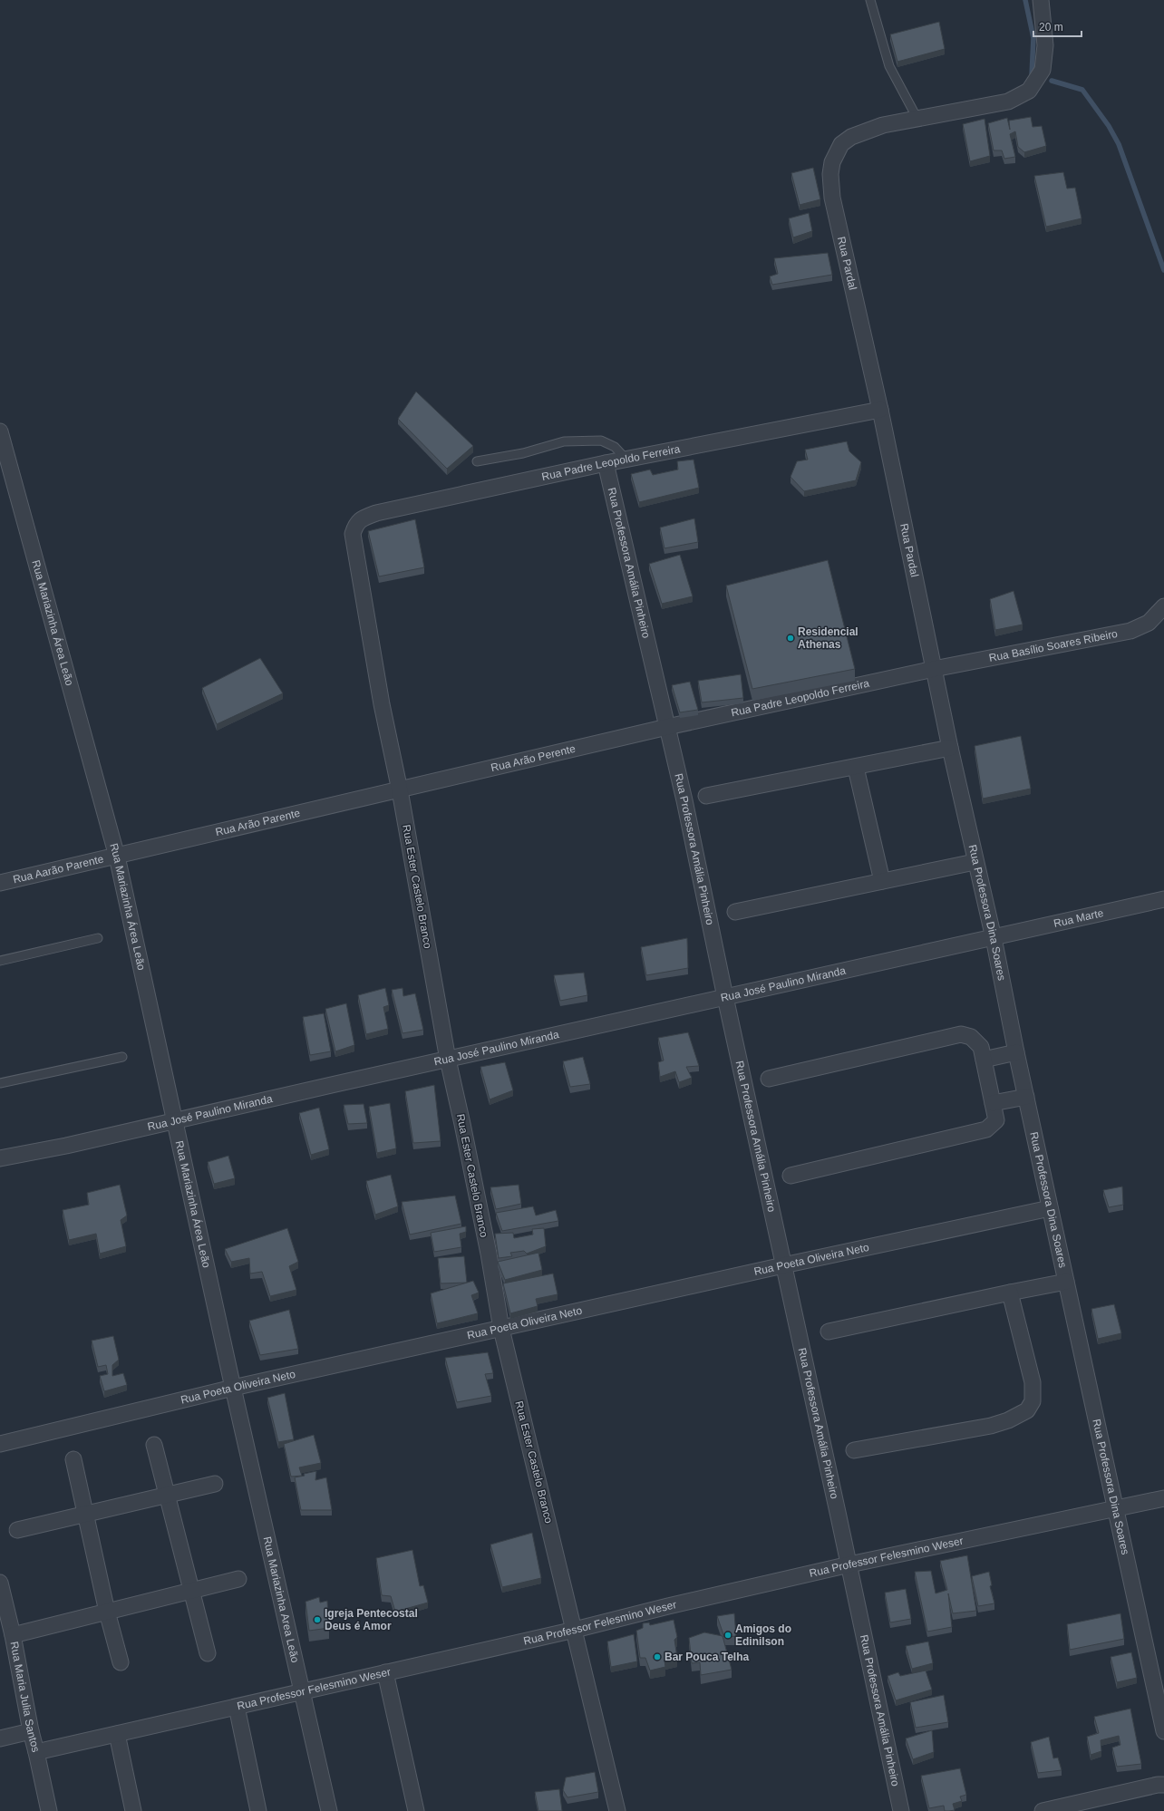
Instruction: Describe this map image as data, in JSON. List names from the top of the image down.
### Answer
{
  "streets": {
    "street": [
      "Rua Pardal",
      "Rua Padre Leopoldo Ferreira",
      "Rua Professora Amália Pinheiro",
      "Rua Mariazinha Área Leão",
      "Rua Basílio Soares Ribeiro",
      "Rua Arão Perente",
      "Rua Arão Parente",
      "Rua Aarão Parente",
      "Rua Ester Castelo Branco",
      "Rua Professora Dina Soares",
      "Rua Marte",
      "Rua José Paulino Miranda",
      "Rua Poeta Oliveira Neto",
      "Rua Professor Felesmino Weser",
      "Rua Mariazinha Area Leão",
      "Rua Maria Julia Santos"
    ]
  },
  "crossings": [
    ["Rua Pardal", "Rua Padre Leopoldo Ferreira"],
    ["Rua Pardal", "Rua Basílio Soares Ribeiro"],
    ["Rua Pardal", "Rua Professora Dina Soares"],
    ["Rua Padre Leopoldo Ferreira", "Rua Professora Amália Pinheiro"],
    ["Rua Padre Leopoldo Ferreira", "Rua Basílio Soares Ribeiro"],
    ["Rua Padre Leopoldo Ferreira", "Rua Arão Perente"],
    ["Rua Padre Leopoldo Ferreira", "Rua Ester Castelo Branco"],
    ["Rua Padre Leopoldo Ferreira", "Rua Professora Dina Soares"],
    ["Rua Professora Amália Pinheiro", "Rua Arão Perente"],
    ["Rua Professora Amália Pinheiro", "Rua José Paulino Miranda"],
    ["Rua Professora Amália Pinheiro", "Rua Poeta Oliveira Neto"],
    ["Rua Professora Amália Pinheiro", "Rua Professor Felesmino Weser"],
    ["Rua Mariazinha Área Leão", "Rua Arão Parente"],
    ["Rua Mariazinha Área Leão", "Rua Aarão Parente"],
    ["Rua Mariazinha Área Leão", "Rua José Paulino Miranda"],
    ["Rua Mariazinha Área Leão", "Rua Poeta Oliveira Neto"],
    ["Rua Mariazinha Área Leão", "Rua Mariazinha Area Leão"],
    ["Rua Basílio Soares Ribeiro", "Rua Professora Dina Soares"],
    ["Rua Arão Perente", "Rua Arão Parente"],
    ["Rua Arão Perente", "Rua Ester Castelo Branco"],
    ["Rua Arão Parente", "Rua Aarão Parente"],
    ["Rua Arão Parente", "Rua Ester Castelo Branco"],
    ["Rua Ester Castelo Branco", "Rua José Paulino Miranda"],
    ["Rua Ester Castelo Branco", "Rua Poeta Oliveira Neto"],
    ["Rua Ester Castelo Branco", "Rua Professor Felesmino Weser"],
    ["Rua Professora Dina Soares", "Rua Marte"],
    ["Rua Professora Dina Soares", "Rua José Paulino Miranda"],
    ["Rua Professora Dina Soares", "Rua Poeta Oliveira Neto"],
    ["Rua Professora Dina Soares", "Rua Professor Felesmino Weser"],
    ["Rua Marte", "Rua José Paulino Miranda"],
    ["Rua Poeta Oliveira Neto", "Rua Mariazinha Area Leão"],
    ["Rua Professor Felesmino Weser", "Rua Mariazinha Area Leão"],
    ["Rua Professor Felesmino Weser", "Rua Maria Julia Santos"]
  ],
  "places": [
    "Residencial Athenas",
    "Igreja Pentecostal Deus é Amor",
    "Amigos do Edinilson",
    "Bar Pouca Telha"
  ],
  "scale_bar": "20 m"
}
